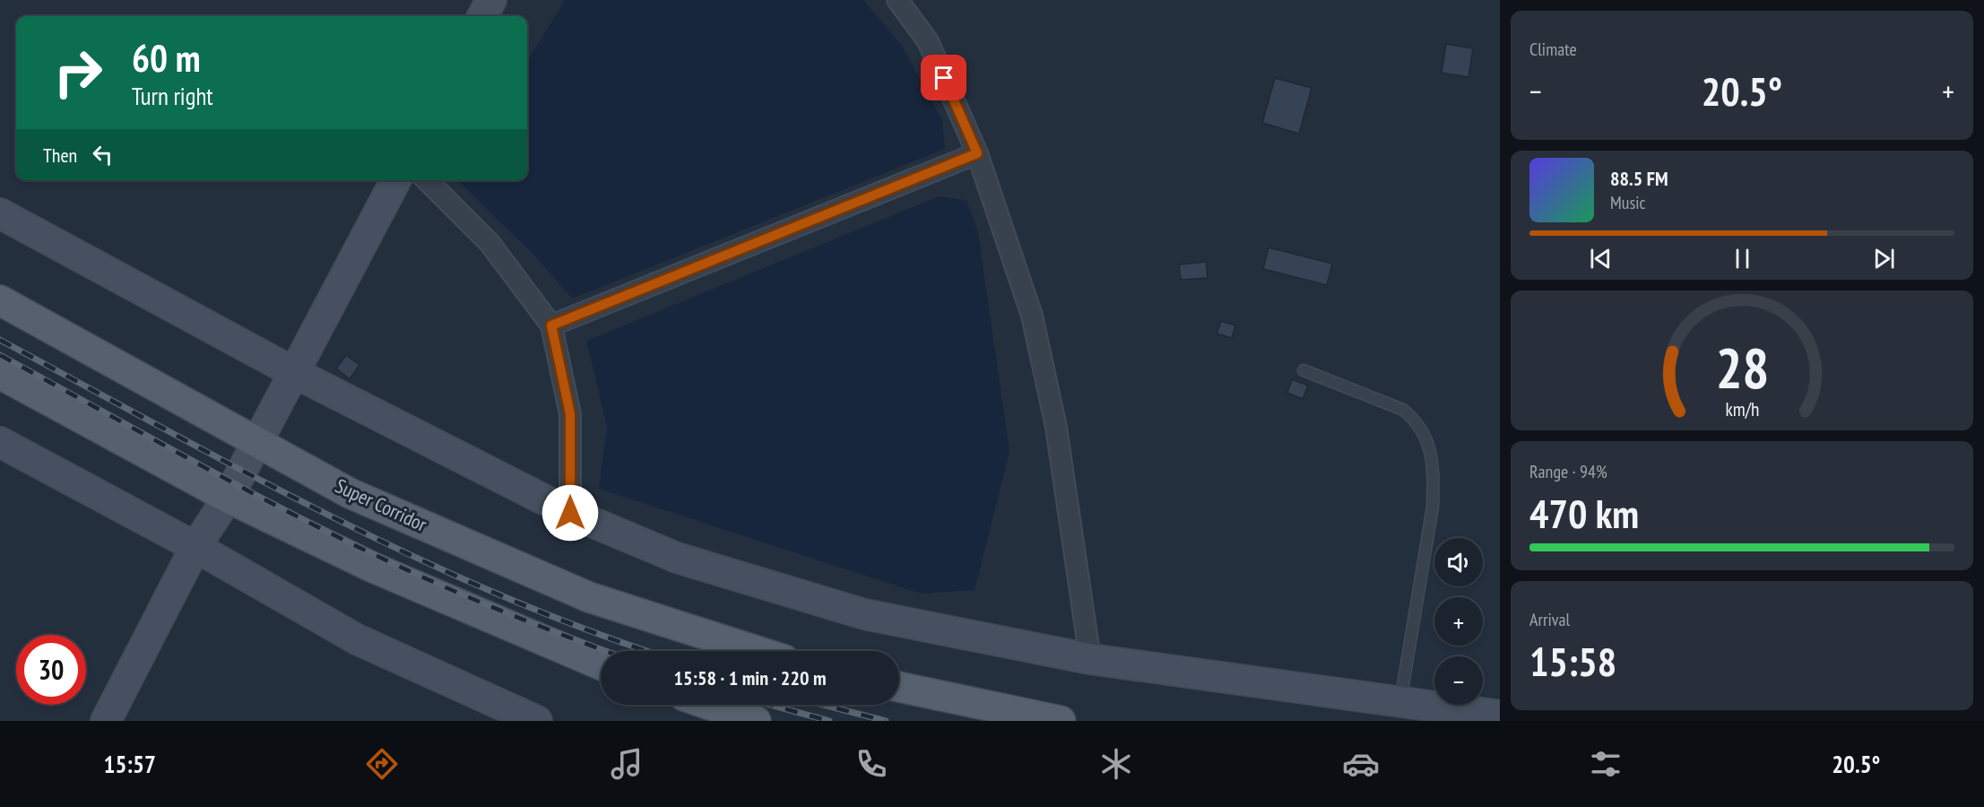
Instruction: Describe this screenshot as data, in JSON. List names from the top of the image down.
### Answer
{
  "streets": {
    "main road": ["Super Corridor"]
  },
  "page": {
    "tile": [
      "Climate",
      ["Range · 94%", "470 km"],
      ["Arrival", "15:58"]
    ],
    "turn": ["60 m", "Turn right"],
    "heat": ["−", "20.5°", "+"],
    "then": "Then",
    "song": ["88.5 FM", "Music"],
    "map_buttons": ["+", "−"],
    "limit": "30",
    "trip": "15:58 · 1 min · 220 m",
    "tabs": ["15:57", "20.5°"],
    "gauge": ["28", "km/h"]
  }
}
